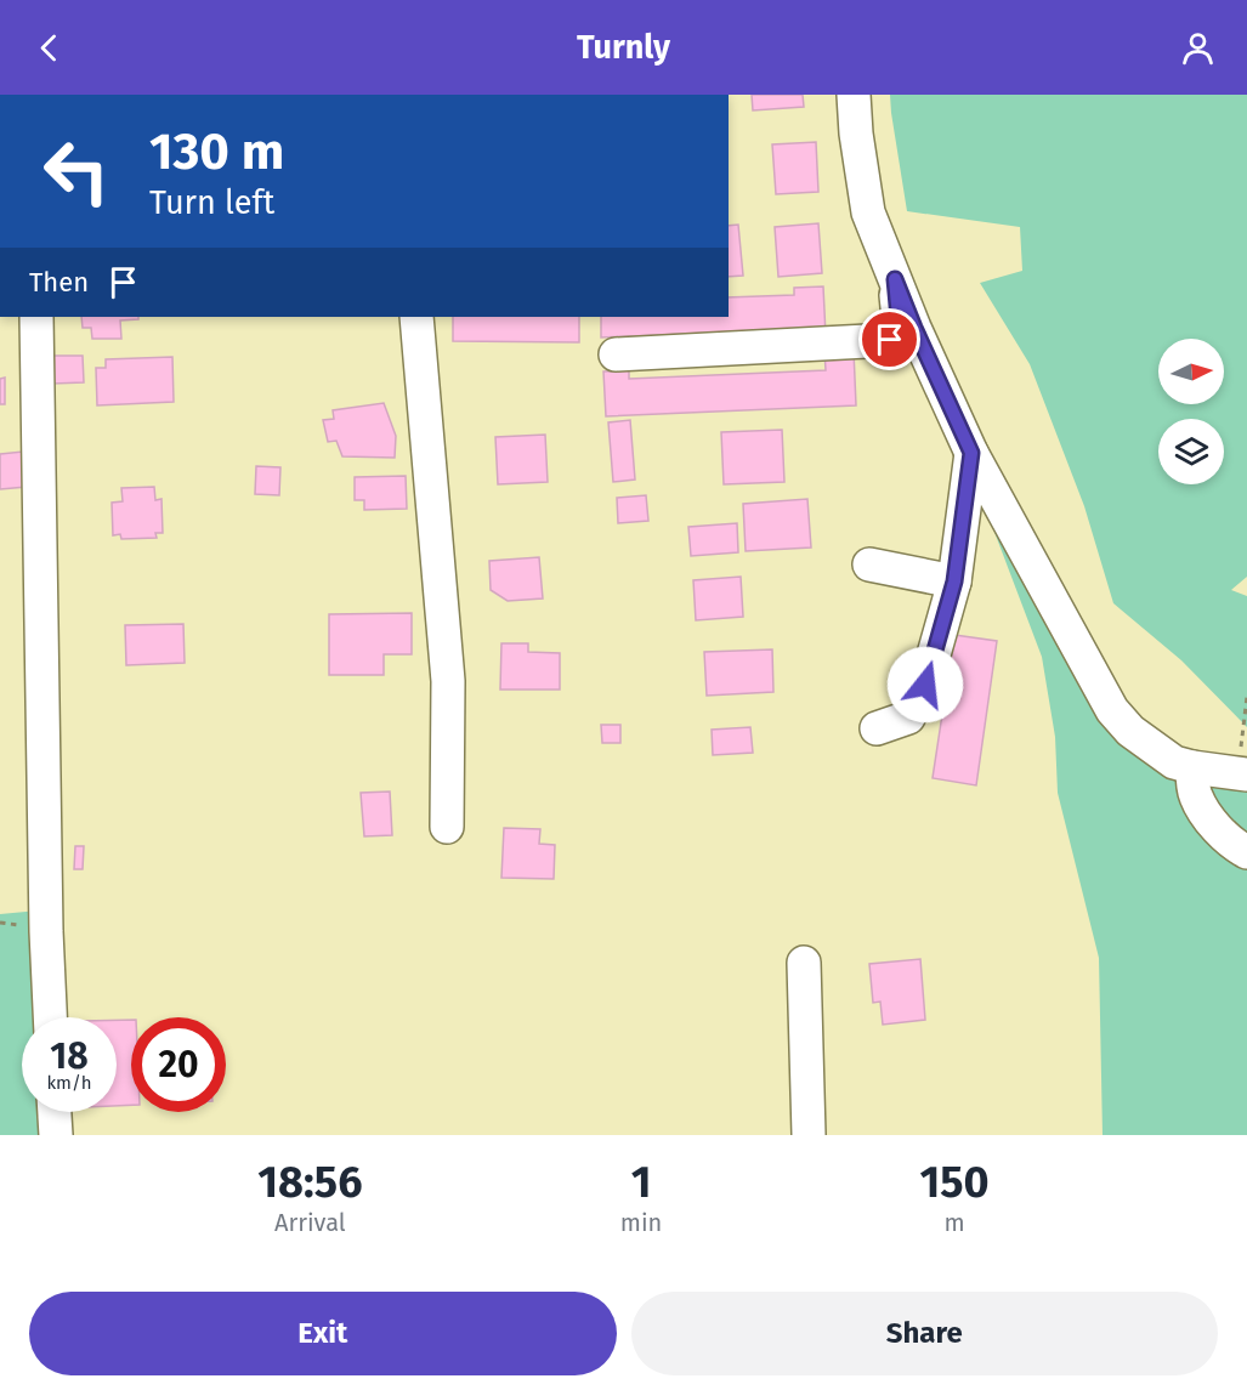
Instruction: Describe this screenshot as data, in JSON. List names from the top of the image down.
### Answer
{
  "north": "right",
  "page": {
    "header": "Turnly",
    "turn": ["130 m", "Turn left"],
    "then": "Then",
    "speed": "18 km/h",
    "limit": "20",
    "eta": [
      "18:56",
      "Arrival",
      "1",
      "min",
      "150",
      "m"
    ],
    "buttons": ["Exit", "Share"]
  }
}
